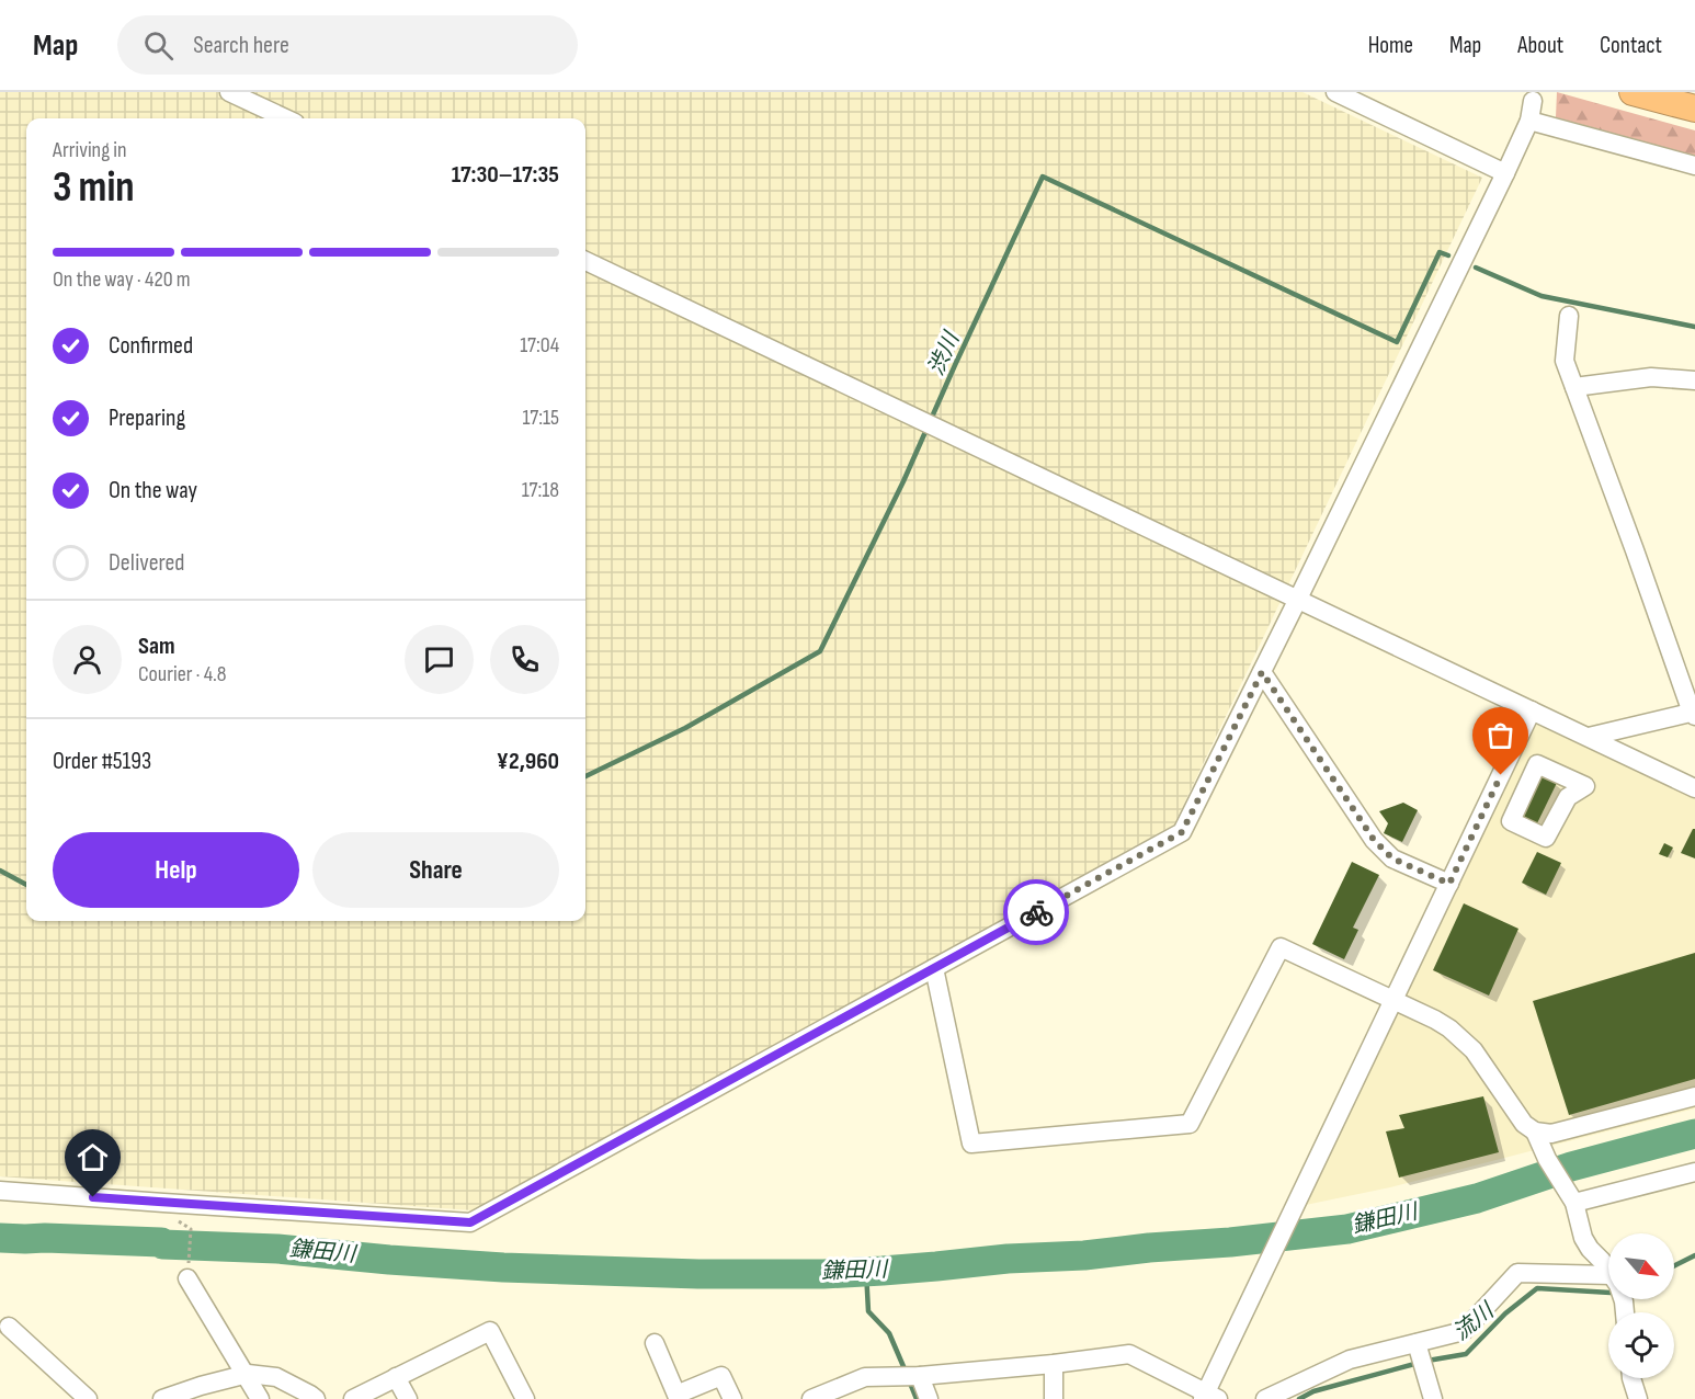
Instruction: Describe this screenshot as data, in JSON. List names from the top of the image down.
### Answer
{
  "water": ["渋川", "鎌田川", "流川"],
  "north": "bottom right",
  "page": {
    "header": "Map",
    "search": "Search here",
    "nav": [
      "Home",
      "Map",
      "About",
      "Contact"
    ],
    "heading": ["3 min", "Arriving in", "17:30–17:35"],
    "panel": [
      "Sam",
      "Courier · 4.8",
      "Order #5193",
      "¥2,960"
    ],
    "bar": "On the way · 420 m",
    "list": [
      ["Confirmed", "17:04"],
      ["Preparing", "17:15"],
      ["On the way", "17:18"],
      "Delivered"
    ],
    "buttons": ["Help", "Share"]
  }
}
